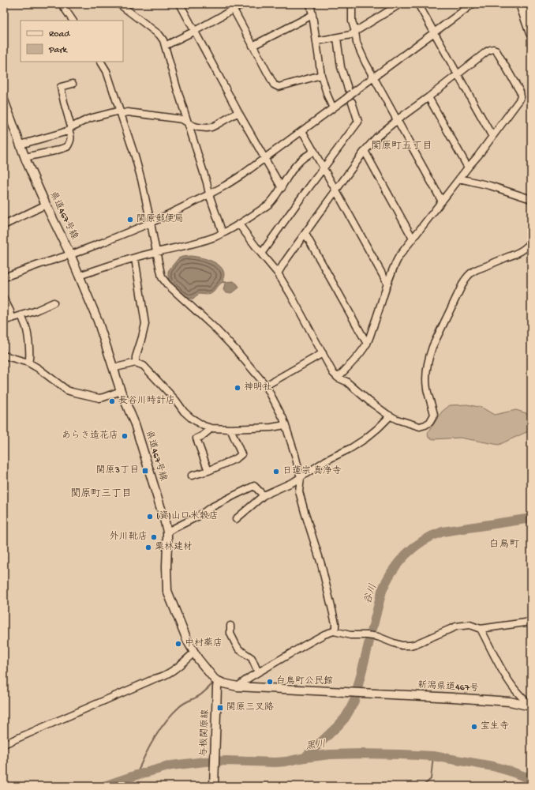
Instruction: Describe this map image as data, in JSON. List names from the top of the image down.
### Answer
{
  "streets": {
    "main road": ["県道467号線", "新潟県道467号", "与板関原線"]
  },
  "crossings": [
    ["県道467号線", "新潟県道467号"],
    ["県道467号線", "与板関原線"]
  ],
  "districts": ["関原町五丁目", "関原町三丁目", "白鳥町"],
  "water": ["谷川", "黒川"],
  "places": {
    "other": [
      "関原郵便局",
      "神明社",
      "長谷川時計店",
      "あらき造花店",
      "日蓮宗 真浄寺",
      "(資)山口米穀店",
      "外川靴店",
      "栗林建材",
      "中村薬店",
      "白鳥町公民館",
      "宝生寺"
    ],
    "transit": ["関原3丁目", "関原三叉路"]
  },
  "legend": ["Road", "Park"]
}
